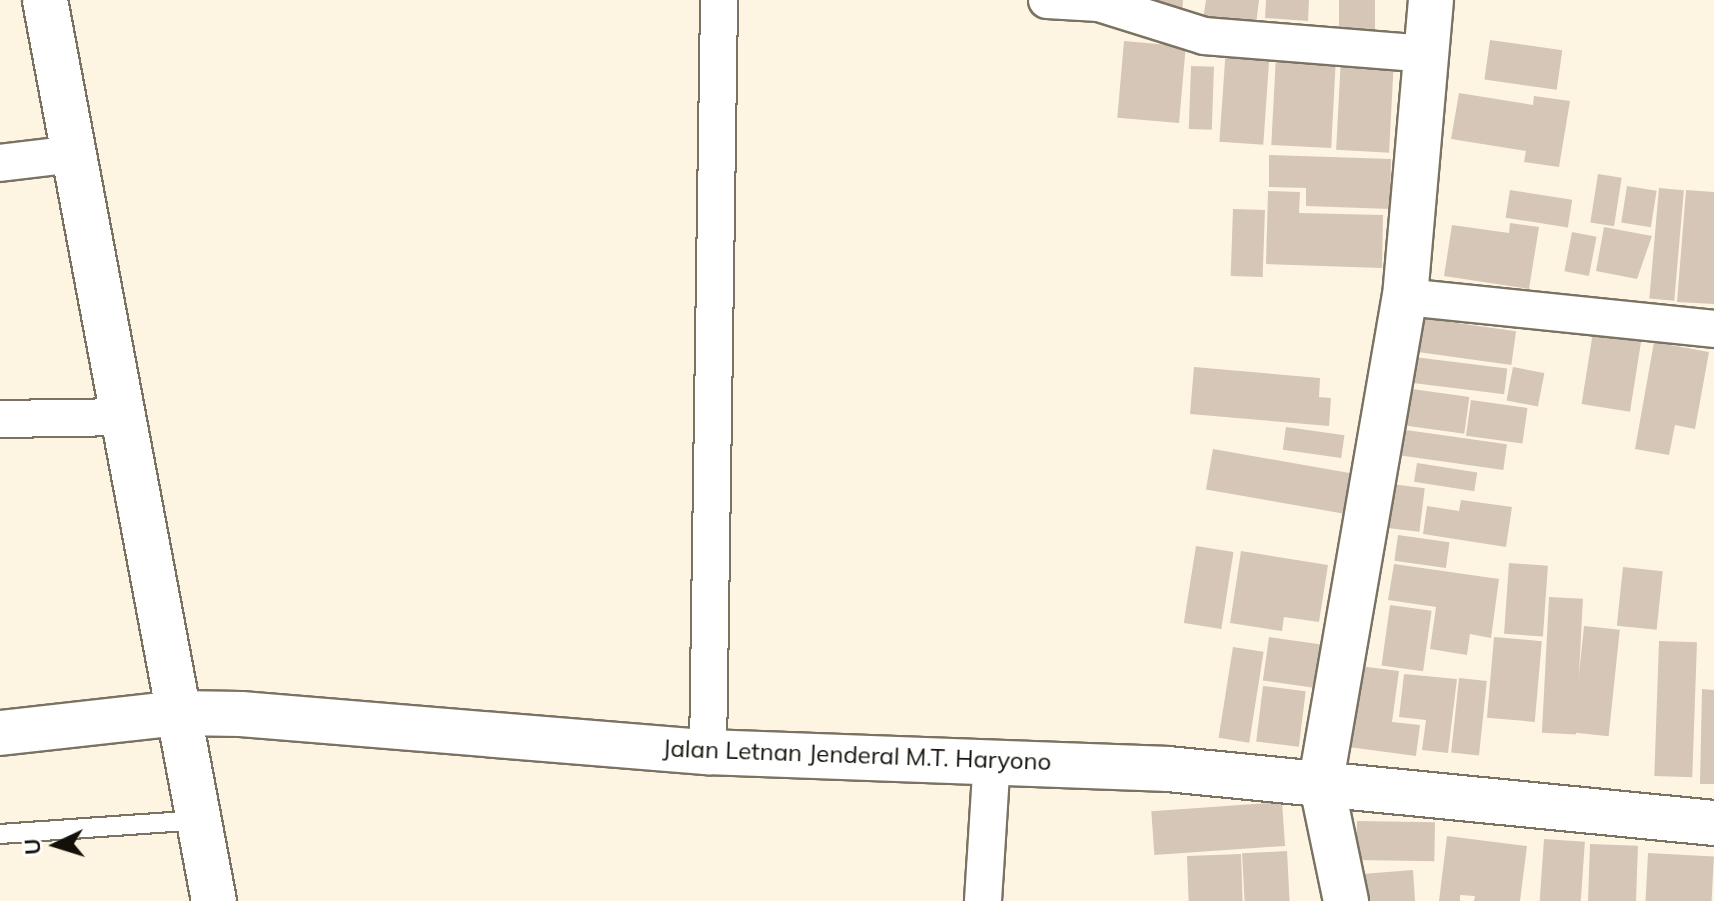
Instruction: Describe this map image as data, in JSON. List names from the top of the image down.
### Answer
{
  "streets": {
    "street": ["Jalan Letnan Jenderal M.T. Haryono"]
  },
  "north": "left"
}
